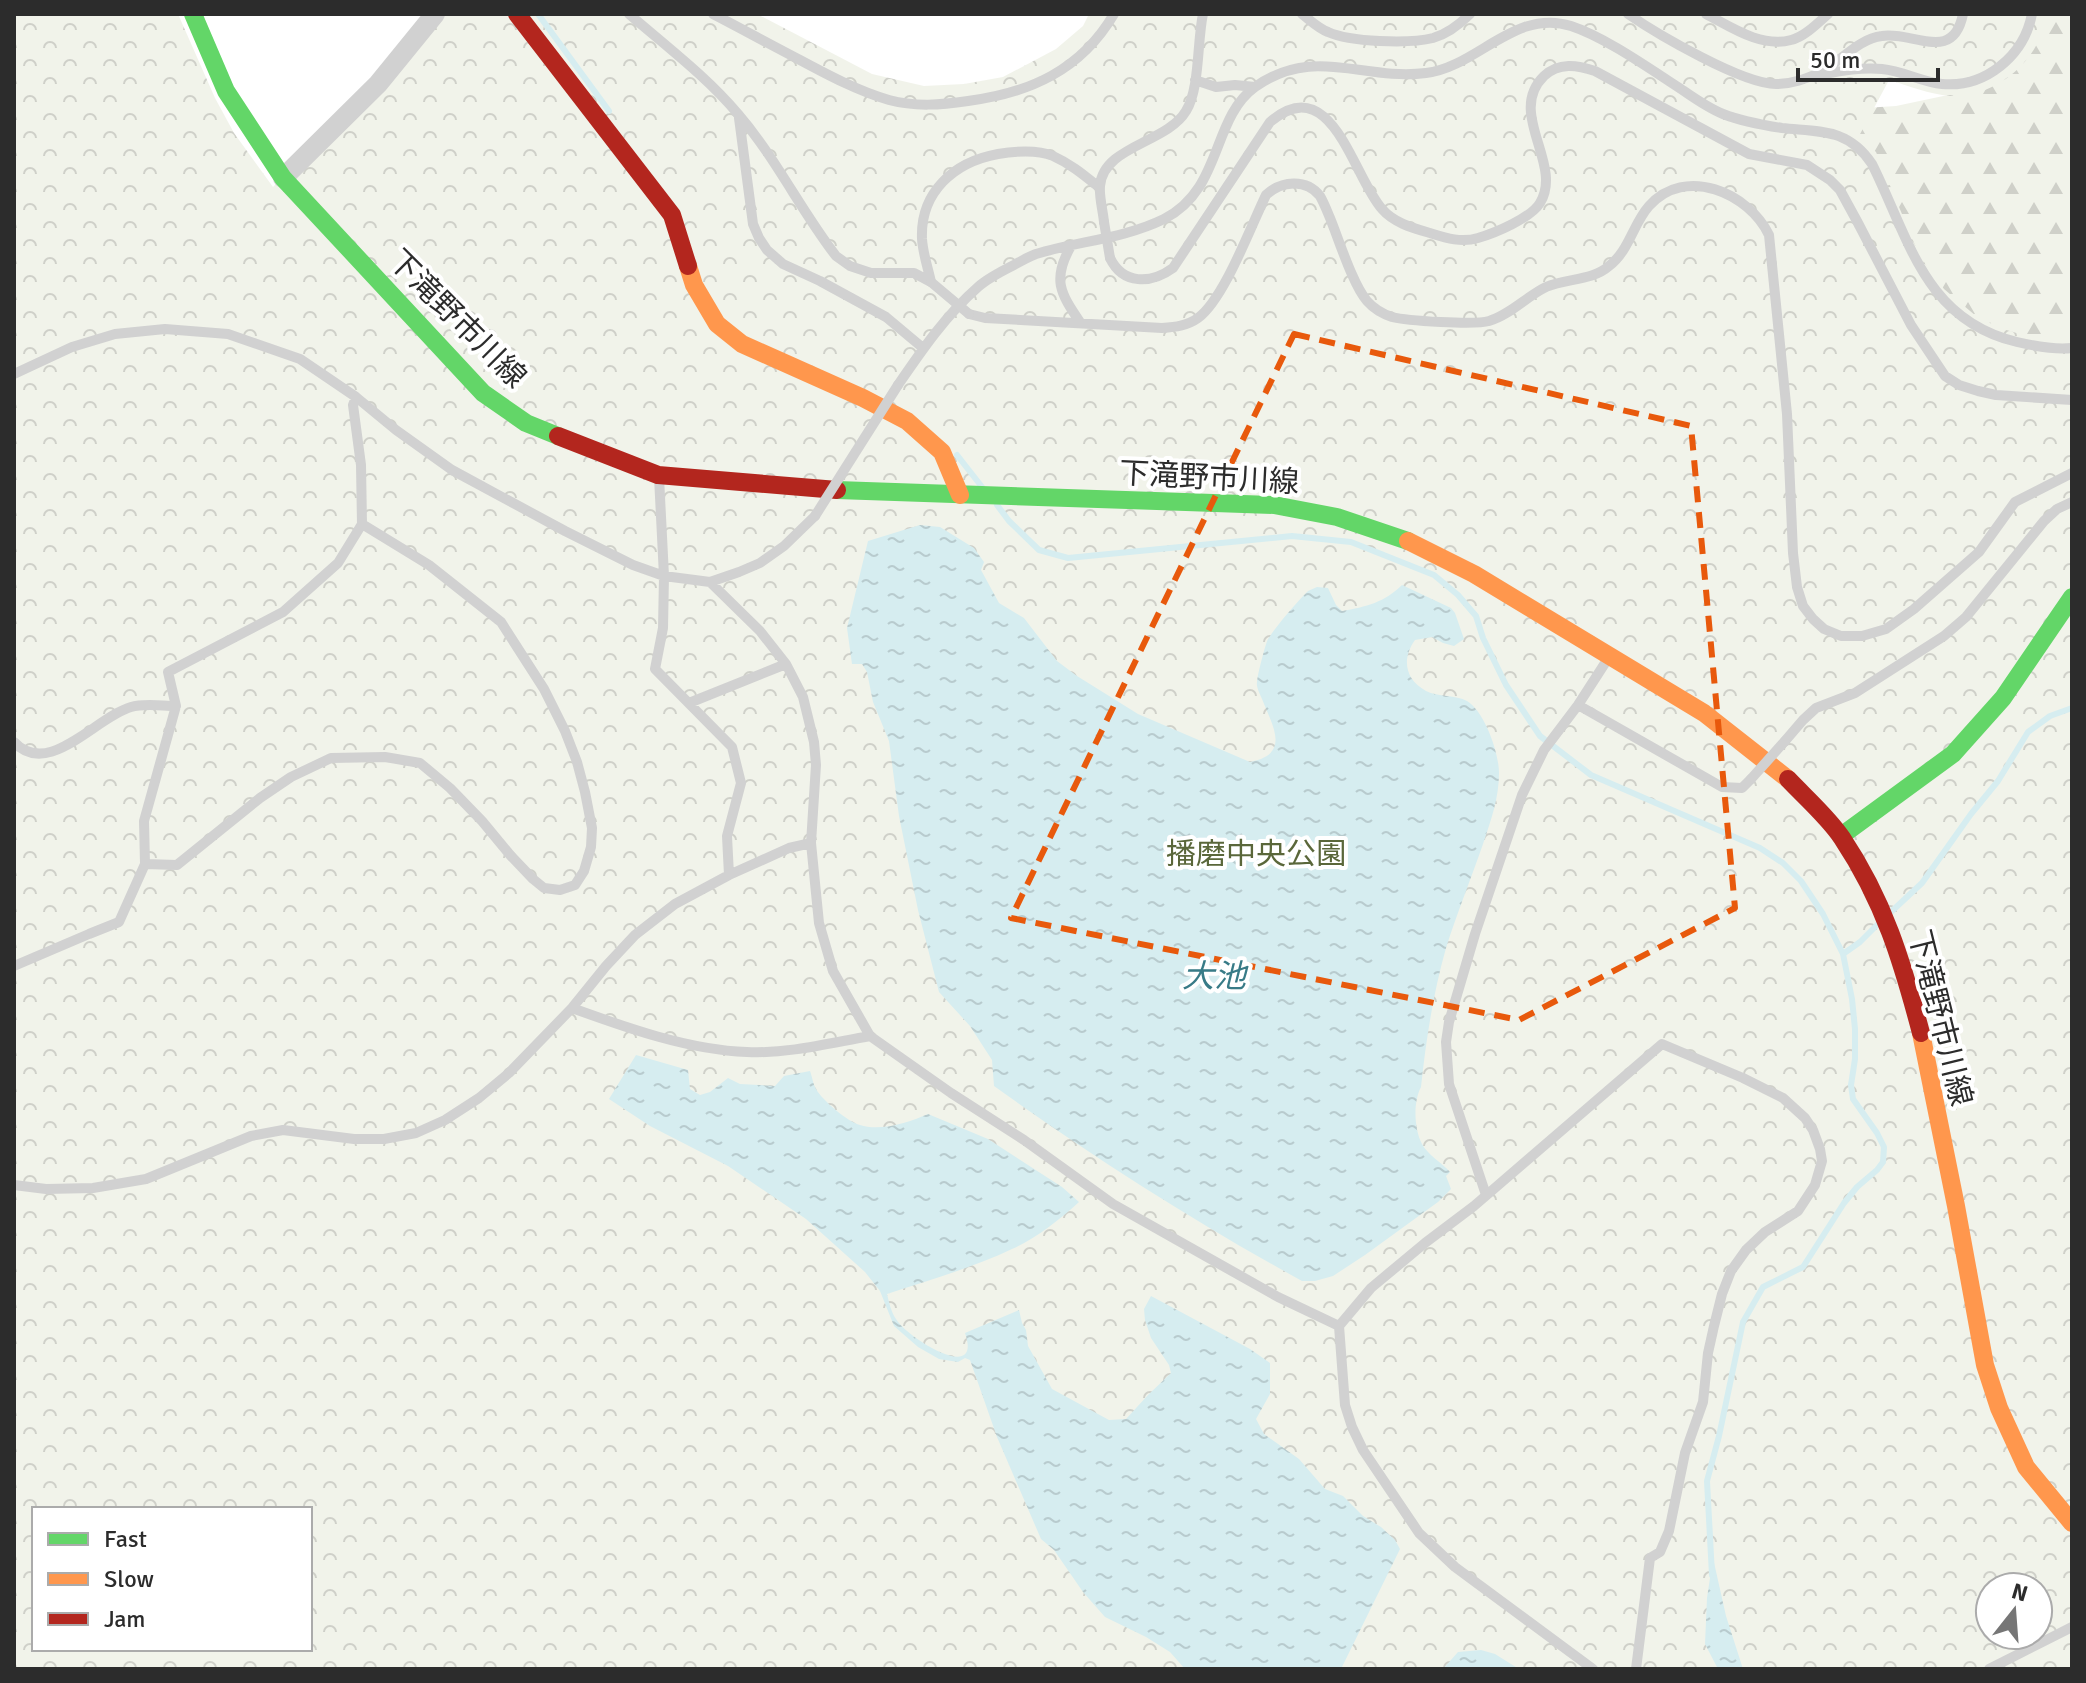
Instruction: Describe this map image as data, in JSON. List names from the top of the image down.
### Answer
{
  "streets": {
    "main road": ["下滝野市川線"]
  },
  "water": ["大池"],
  "parks": ["播磨中央公園"],
  "legend": ["Fast", "Slow", "Jam"],
  "scale_bar": "50 m",
  "north": "top"
}
